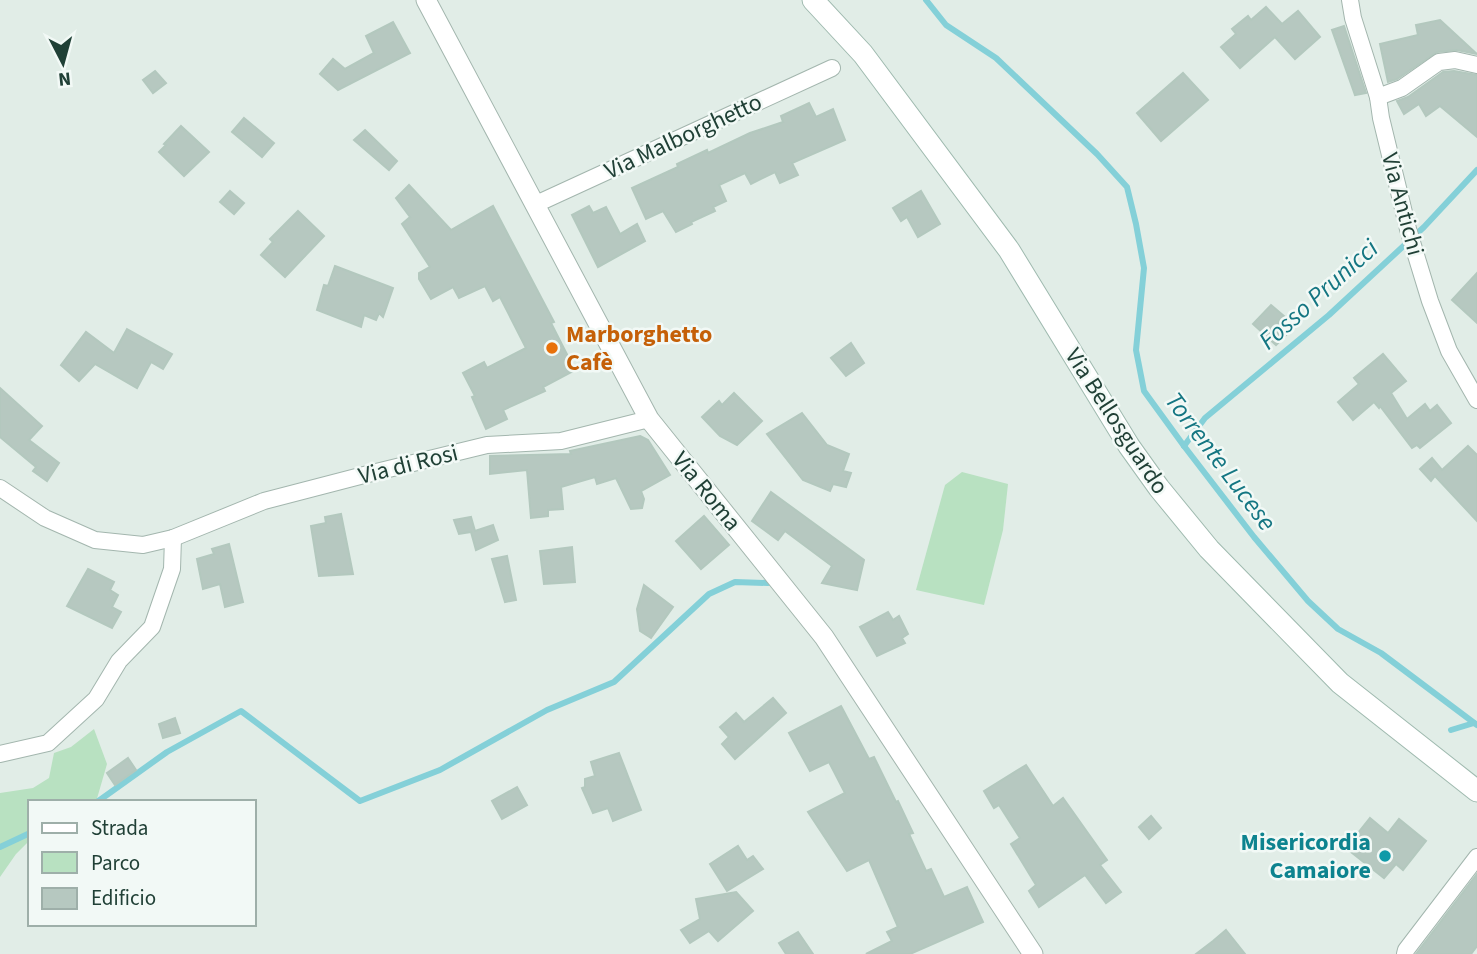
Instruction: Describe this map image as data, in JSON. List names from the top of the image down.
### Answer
{
  "streets": {
    "main road": ["Via Bellosguardo"],
    "street": [
      "Via Malborghetto",
      "Via Antichi",
      "Via di Rosi",
      "Via Roma"
    ]
  },
  "crossings": [
    ["Via Malborghetto", "Via Roma"],
    ["Via di Rosi", "Via Roma"]
  ],
  "water": ["Fosso Prunicci", "Torrente Lucese"],
  "places": ["Marborghetto Cafè", "Misericordia Camaiore"],
  "legend": ["Strada", "Parco", "Edificio"],
  "north": "bottom"
}
